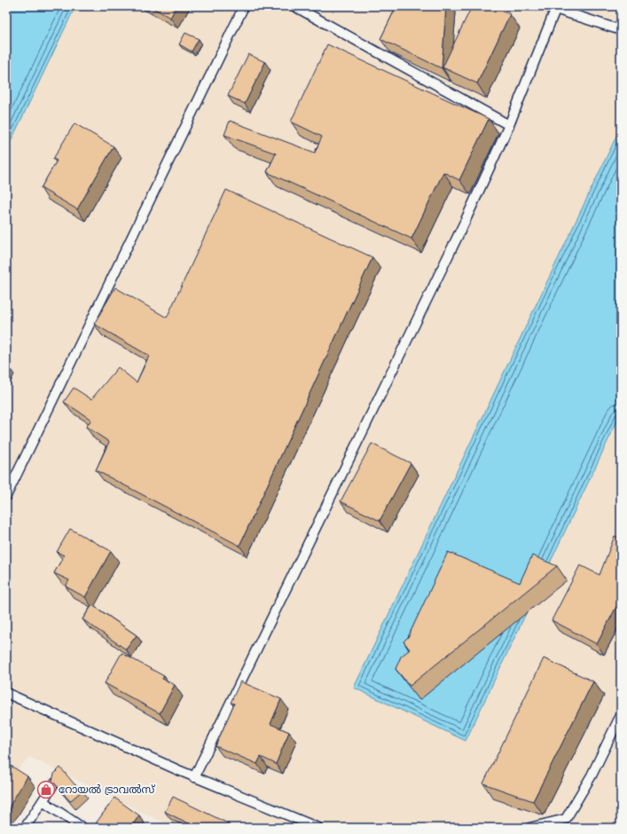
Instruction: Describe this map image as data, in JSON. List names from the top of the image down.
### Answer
{
  "places": {
    "shop": ["റോയൽ ട്രാവൽസ്"]
  }
}
